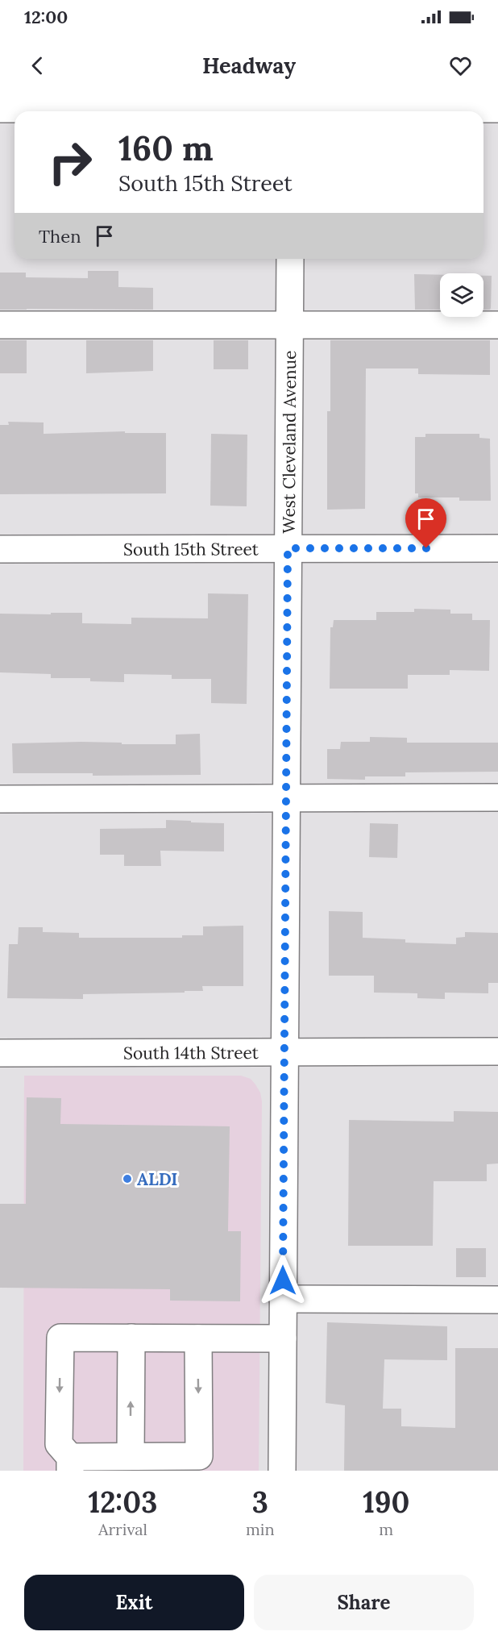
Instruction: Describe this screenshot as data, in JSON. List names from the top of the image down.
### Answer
{
  "streets": {
    "street": ["West Cleveland Avenue", "South 15th Street", "South 14th Street"]
  },
  "crossings": [
    ["West Cleveland Avenue", "South 15th Street"],
    ["West Cleveland Avenue", "South 14th Street"]
  ],
  "places": ["ALDI"],
  "page": {
    "status": "12:00",
    "header": "Headway",
    "turn": ["160 m", "South 15th Street"],
    "then": "Then",
    "eta": [
      "12:03",
      "Arrival",
      "3",
      "min",
      "190",
      "m"
    ],
    "buttons": ["Exit", "Share"]
  }
}
